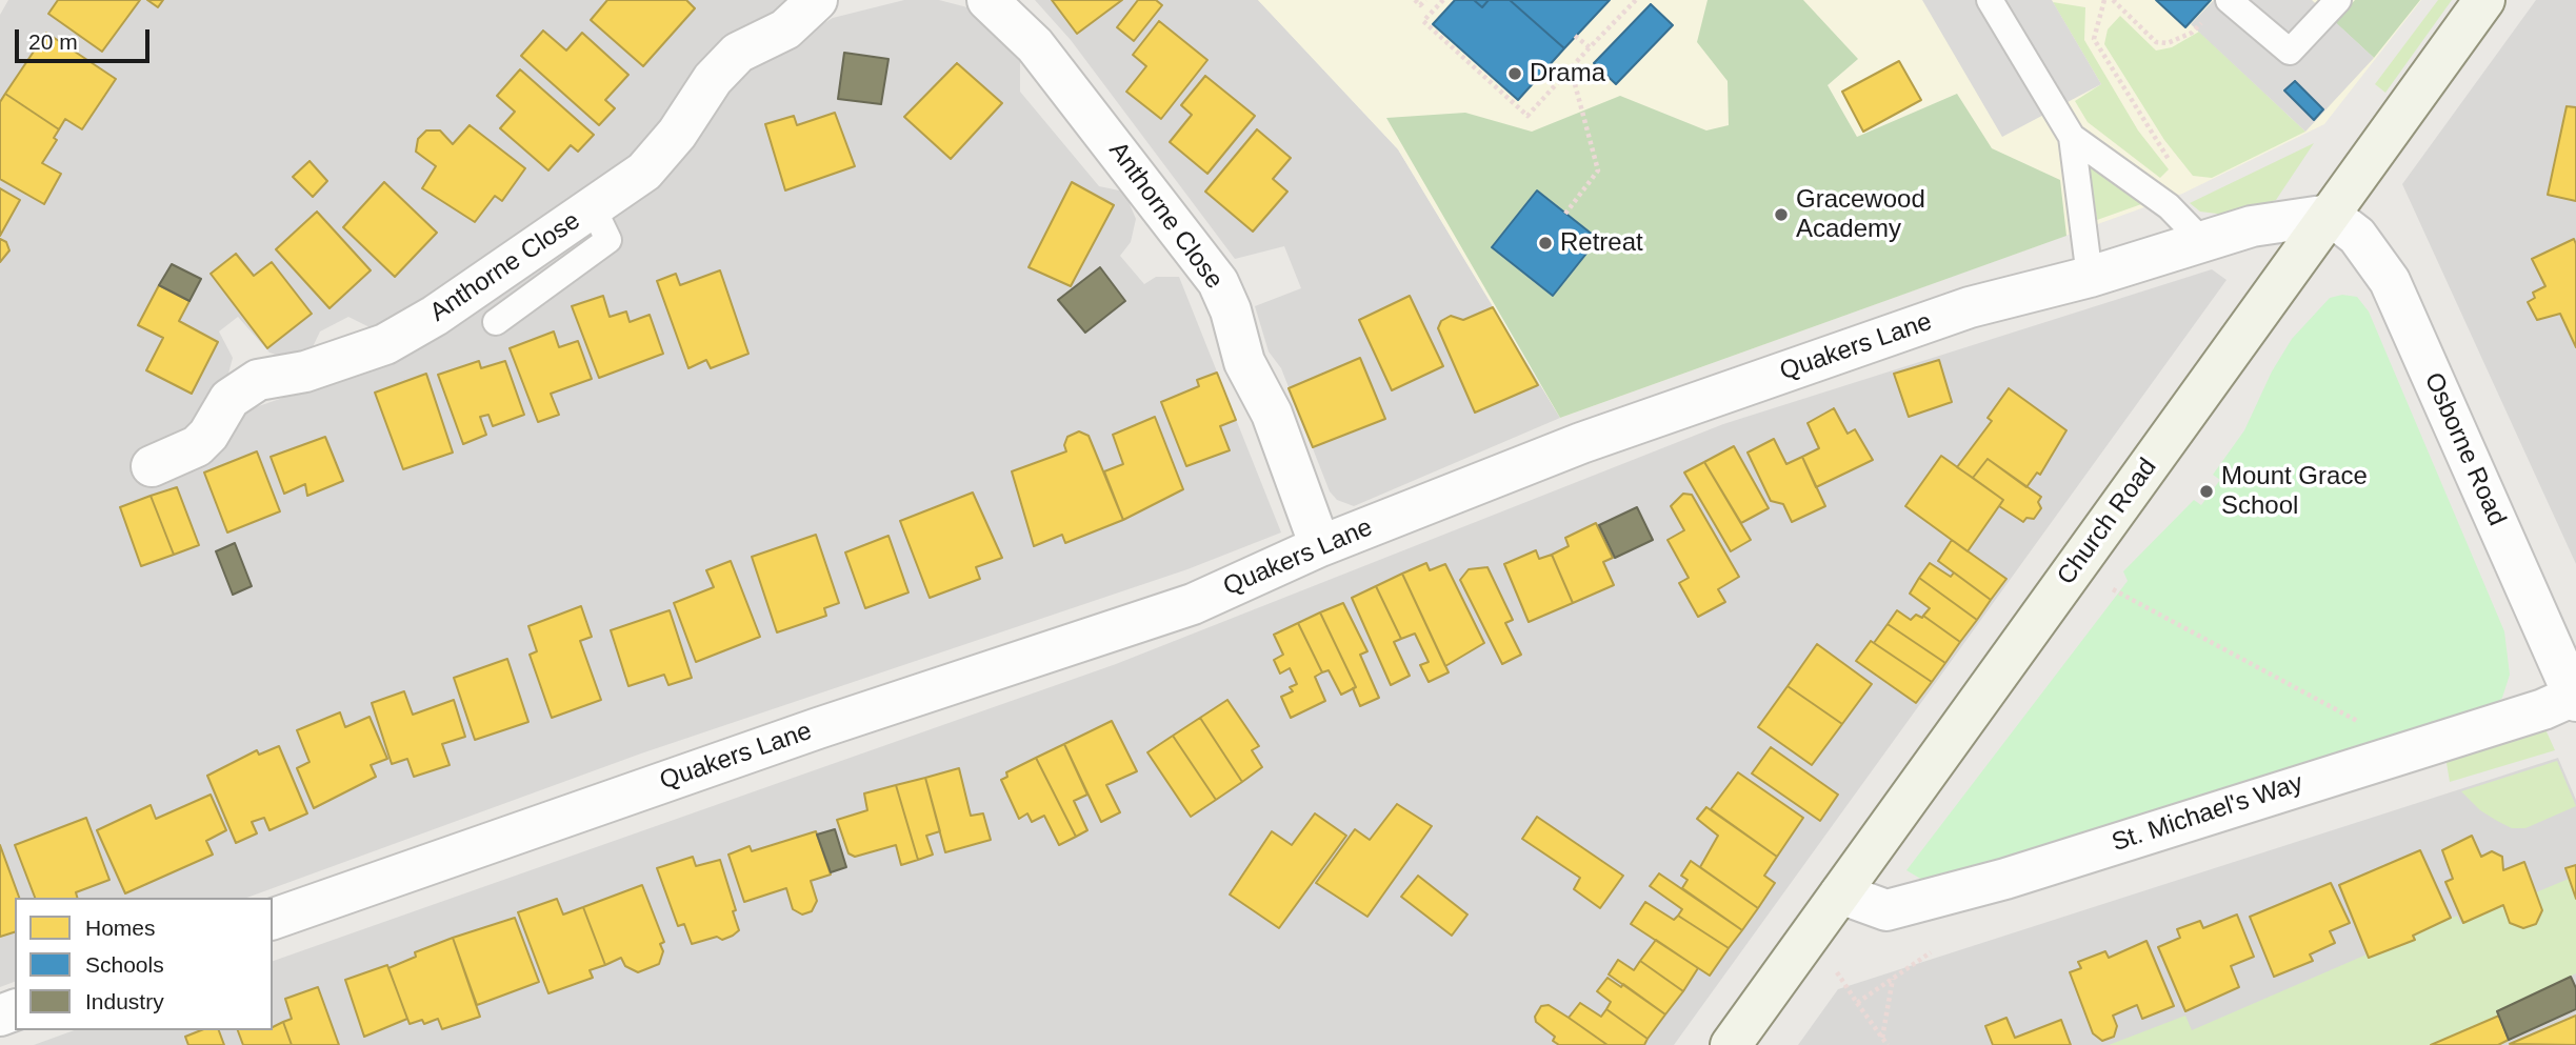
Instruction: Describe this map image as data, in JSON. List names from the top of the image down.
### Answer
{
  "streets": {
    "street": [
      "Anthorne Close",
      "Quakers Lane",
      "Osborne Road",
      "Church Road",
      "St. Michael's Way"
    ]
  },
  "crossings": [
    ["Anthorne Close", "Quakers Lane"],
    ["Quakers Lane", "Osborne Road"],
    ["Quakers Lane", "Church Road"],
    ["Osborne Road", "Church Road"],
    ["Osborne Road", "St. Michael's Way"],
    ["Church Road", "St. Michael's Way"]
  ],
  "places": [
    "Drama",
    "Gracewood Academy",
    "Retreat",
    "Mount Grace School"
  ],
  "legend": ["Homes", "Schools", "Industry"],
  "scale_bar": "20 m"
}
